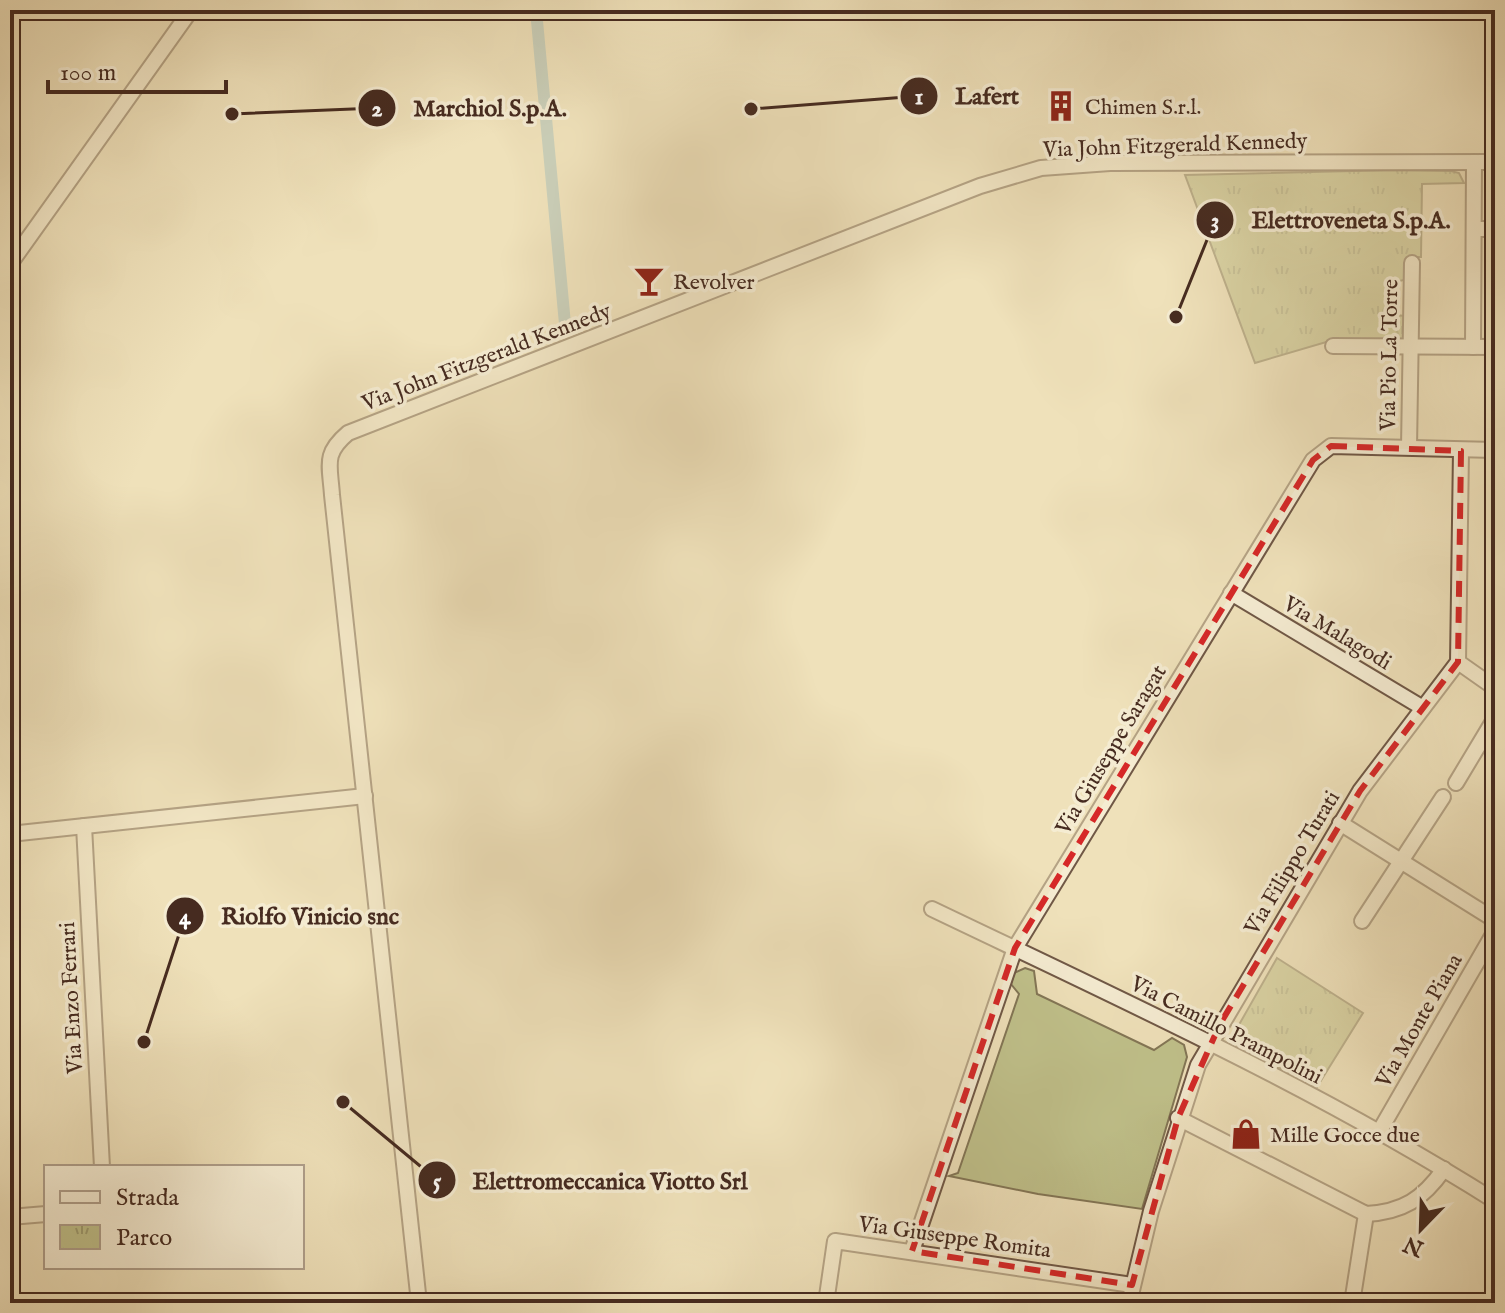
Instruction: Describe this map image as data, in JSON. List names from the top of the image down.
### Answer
{
  "streets": {
    "street": [
      "Via John Fitzgerald Kennedy",
      "Via Pio La Torre",
      "Via Malagodi",
      "Via Giuseppe Saragat",
      "Via Filippo Turati",
      "Via Enzo Ferrari",
      "Via Monte Piana",
      "Via Camillo Prampolini",
      "Via Giuseppe Romita"
    ]
  },
  "crossings": [
    ["Via Pio La Torre", "Via Giuseppe Saragat"],
    ["Via Malagodi", "Via Giuseppe Saragat"],
    ["Via Malagodi", "Via Filippo Turati"],
    ["Via Giuseppe Saragat", "Via Camillo Prampolini"],
    ["Via Giuseppe Saragat", "Via Giuseppe Romita"],
    ["Via Filippo Turati", "Via Camillo Prampolini"],
    ["Via Filippo Turati", "Via Giuseppe Romita"],
    ["Via Monte Piana", "Via Camillo Prampolini"]
  ],
  "places": {
    "building": ["Chimen S.r.l."],
    "other": [
      "Lafert",
      "Marchiol S.p.A.",
      "Elettroveneta S.p.A.",
      "Riolfo Vinicio snc",
      "Elettromeccanica Viotto Srl"
    ],
    "bar": ["Revolver"],
    "shop": ["Mille Gocce due"]
  },
  "legend": ["Strada", "Parco"],
  "scale_bar": "100 m",
  "north": "bottom left"
}
